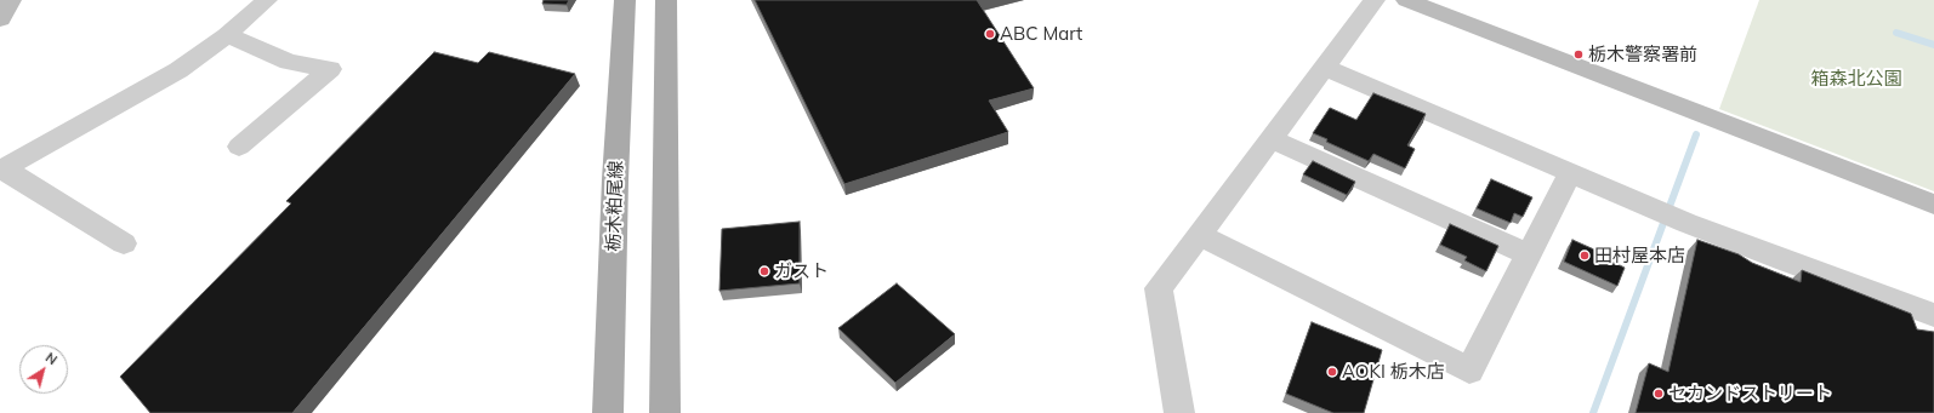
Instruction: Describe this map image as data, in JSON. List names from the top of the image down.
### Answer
{
  "streets": {
    "main road": ["栃木粕尾線"]
  },
  "parks": ["箱森北公園"],
  "places": [
    "ABC Mart",
    "栃木警察署前",
    "田村屋本店",
    "ガスト",
    "AOKI 栃木店",
    "セカンドストリート"
  ],
  "north": "top right"
}
